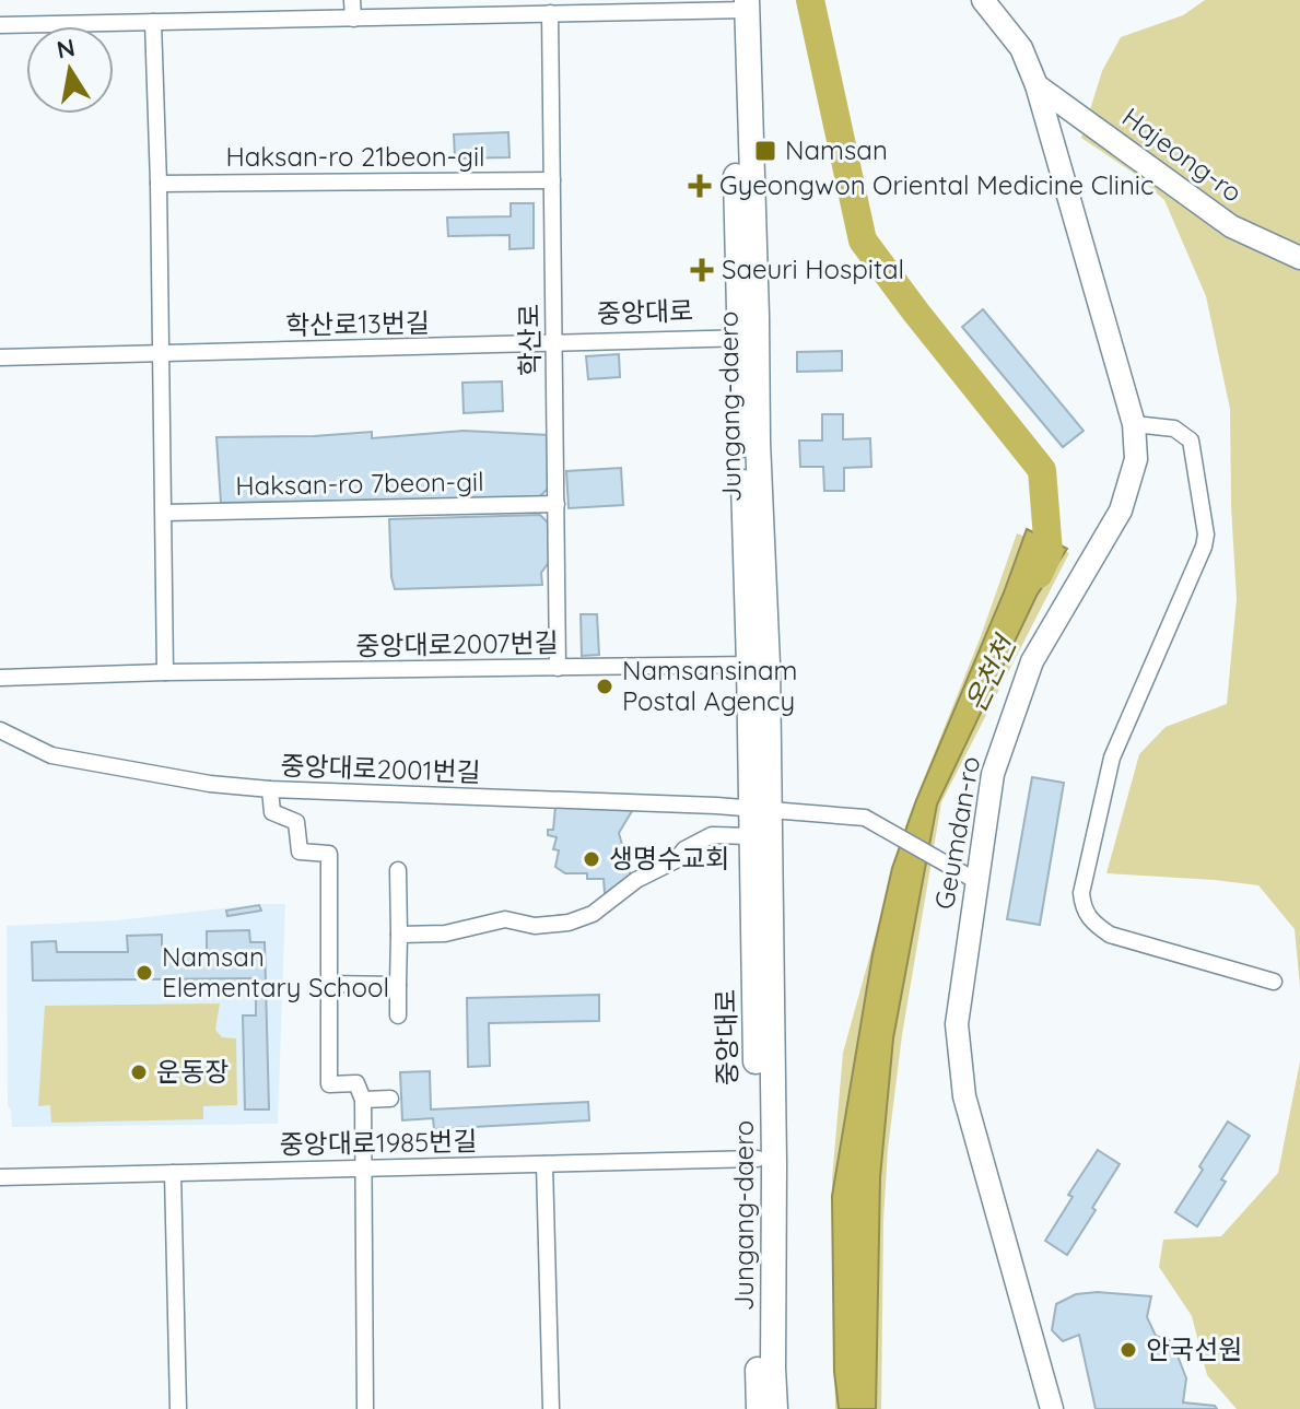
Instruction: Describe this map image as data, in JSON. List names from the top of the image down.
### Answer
{
  "streets": {
    "main road": ["중앙대로", "Jungang-daero"],
    "street": [
      "Hajeong-ro",
      "Haksan-ro 21beon-gil",
      "학산로13번길",
      "학산로",
      "Haksan-ro 7beon-gil",
      "중앙대로2007번길",
      "중앙대로2001번길",
      "Geumdan-ro",
      "중앙대로1985번길"
    ]
  },
  "crossings": [
    ["Hajeong-ro", "Geumdan-ro"],
    ["Haksan-ro 21beon-gil", "학산로"],
    ["중앙대로", "학산로13번길"],
    ["중앙대로", "학산로"],
    ["중앙대로", "Jungang-daero"],
    ["중앙대로", "중앙대로2001번길"],
    ["중앙대로", "중앙대로1985번길"],
    ["학산로13번길", "학산로"],
    ["학산로", "Haksan-ro 7beon-gil"],
    ["학산로", "중앙대로2007번길"],
    ["Jungang-daero", "중앙대로2007번길"],
    ["Jungang-daero", "중앙대로2001번길"]
  ],
  "water": ["온천천"],
  "places": {
    "transit": ["Namsan"],
    "health": ["Gyeongwon Oriental Medicine Clinic", "Saeuri Hospital"],
    "other": [
      "Namsansinam Postal Agency",
      "생명수교회",
      "Namsan Elementary School",
      "운동장",
      "안국선원"
    ]
  },
  "north": "top"
}
